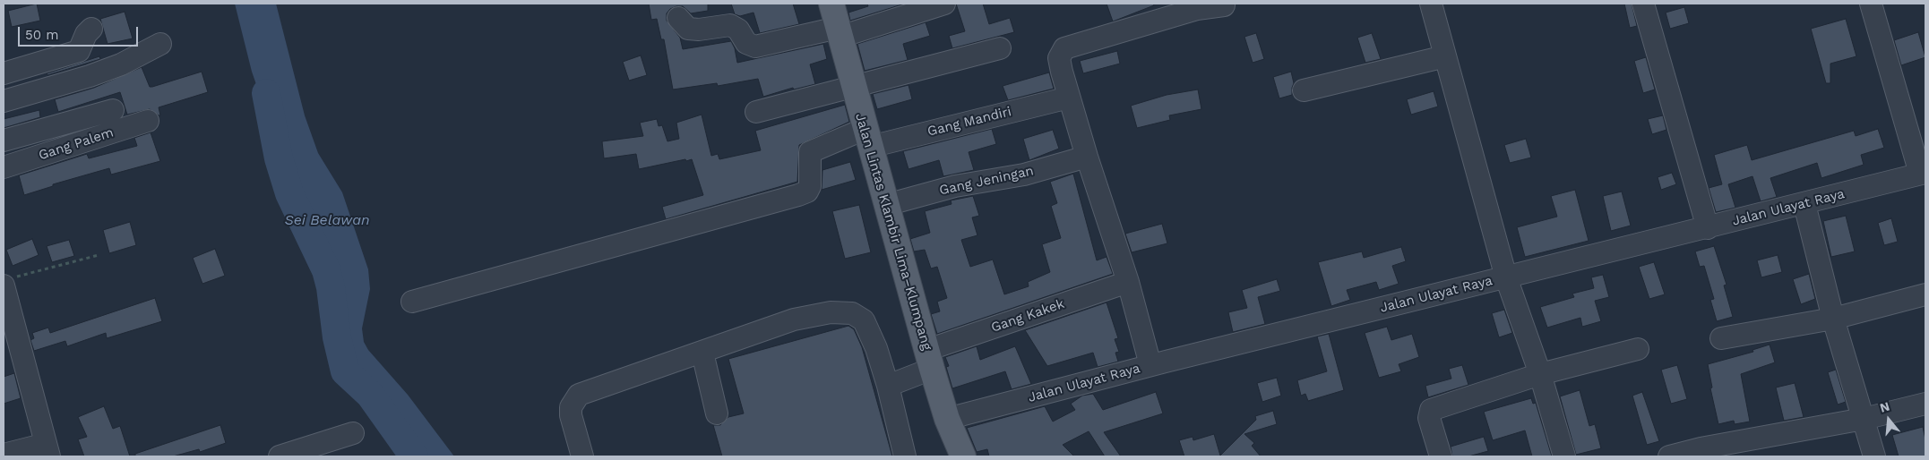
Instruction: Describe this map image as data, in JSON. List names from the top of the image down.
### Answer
{
  "streets": {
    "main road": ["Jalan Lintas Klambir Lima–Klumpang"],
    "street": [
      "Gang Mandiri",
      "Gang Palem",
      "Gang Jeningan",
      "Jalan Ulayat Raya",
      "Gang Kakek"
    ]
  },
  "crossings": [
    ["Gang Mandiri", "Jalan Lintas Klambir Lima–Klumpang"],
    ["Gang Jeningan", "Jalan Lintas Klambir Lima–Klumpang"],
    ["Jalan Ulayat Raya", "Jalan Lintas Klambir Lima–Klumpang"],
    ["Jalan Lintas Klambir Lima–Klumpang", "Gang Kakek"]
  ],
  "water": ["Sei Belawan"],
  "scale_bar": "50 m",
  "north": "top"
}
